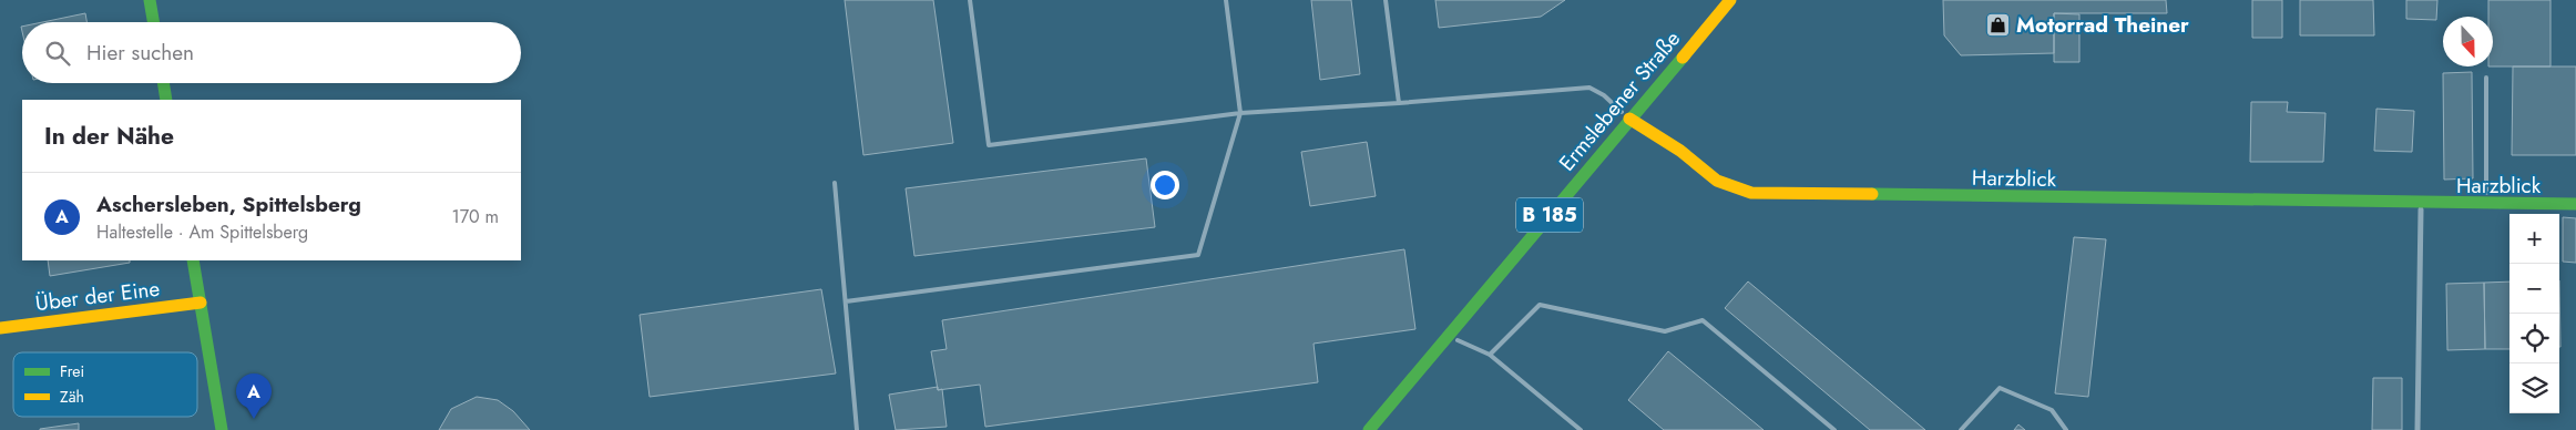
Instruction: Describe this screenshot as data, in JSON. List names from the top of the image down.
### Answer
{
  "streets": {
    "street": [
      "Ermslebener Straße",
      "Harzblick",
      "B 185",
      "Über der Eine"
    ]
  },
  "crossings": [
    ["Ermslebener Straße", "Harzblick"]
  ],
  "places": {
    "shop": ["Motorrad Theiner"]
  },
  "legend": ["Frei", "Zäh"],
  "north": "bottom",
  "page": {
    "search": "Hier suchen",
    "heading": "In der Nähe",
    "list": [
      {
        "mark": "A",
        "name": "Aschersleben, Spittelsberg",
        "note": "Haltestelle · Am Spittelsberg",
        "value": "170 m"
      }
    ],
    "map_buttons": ["+", "−"],
    "pins": "A"
  }
}
